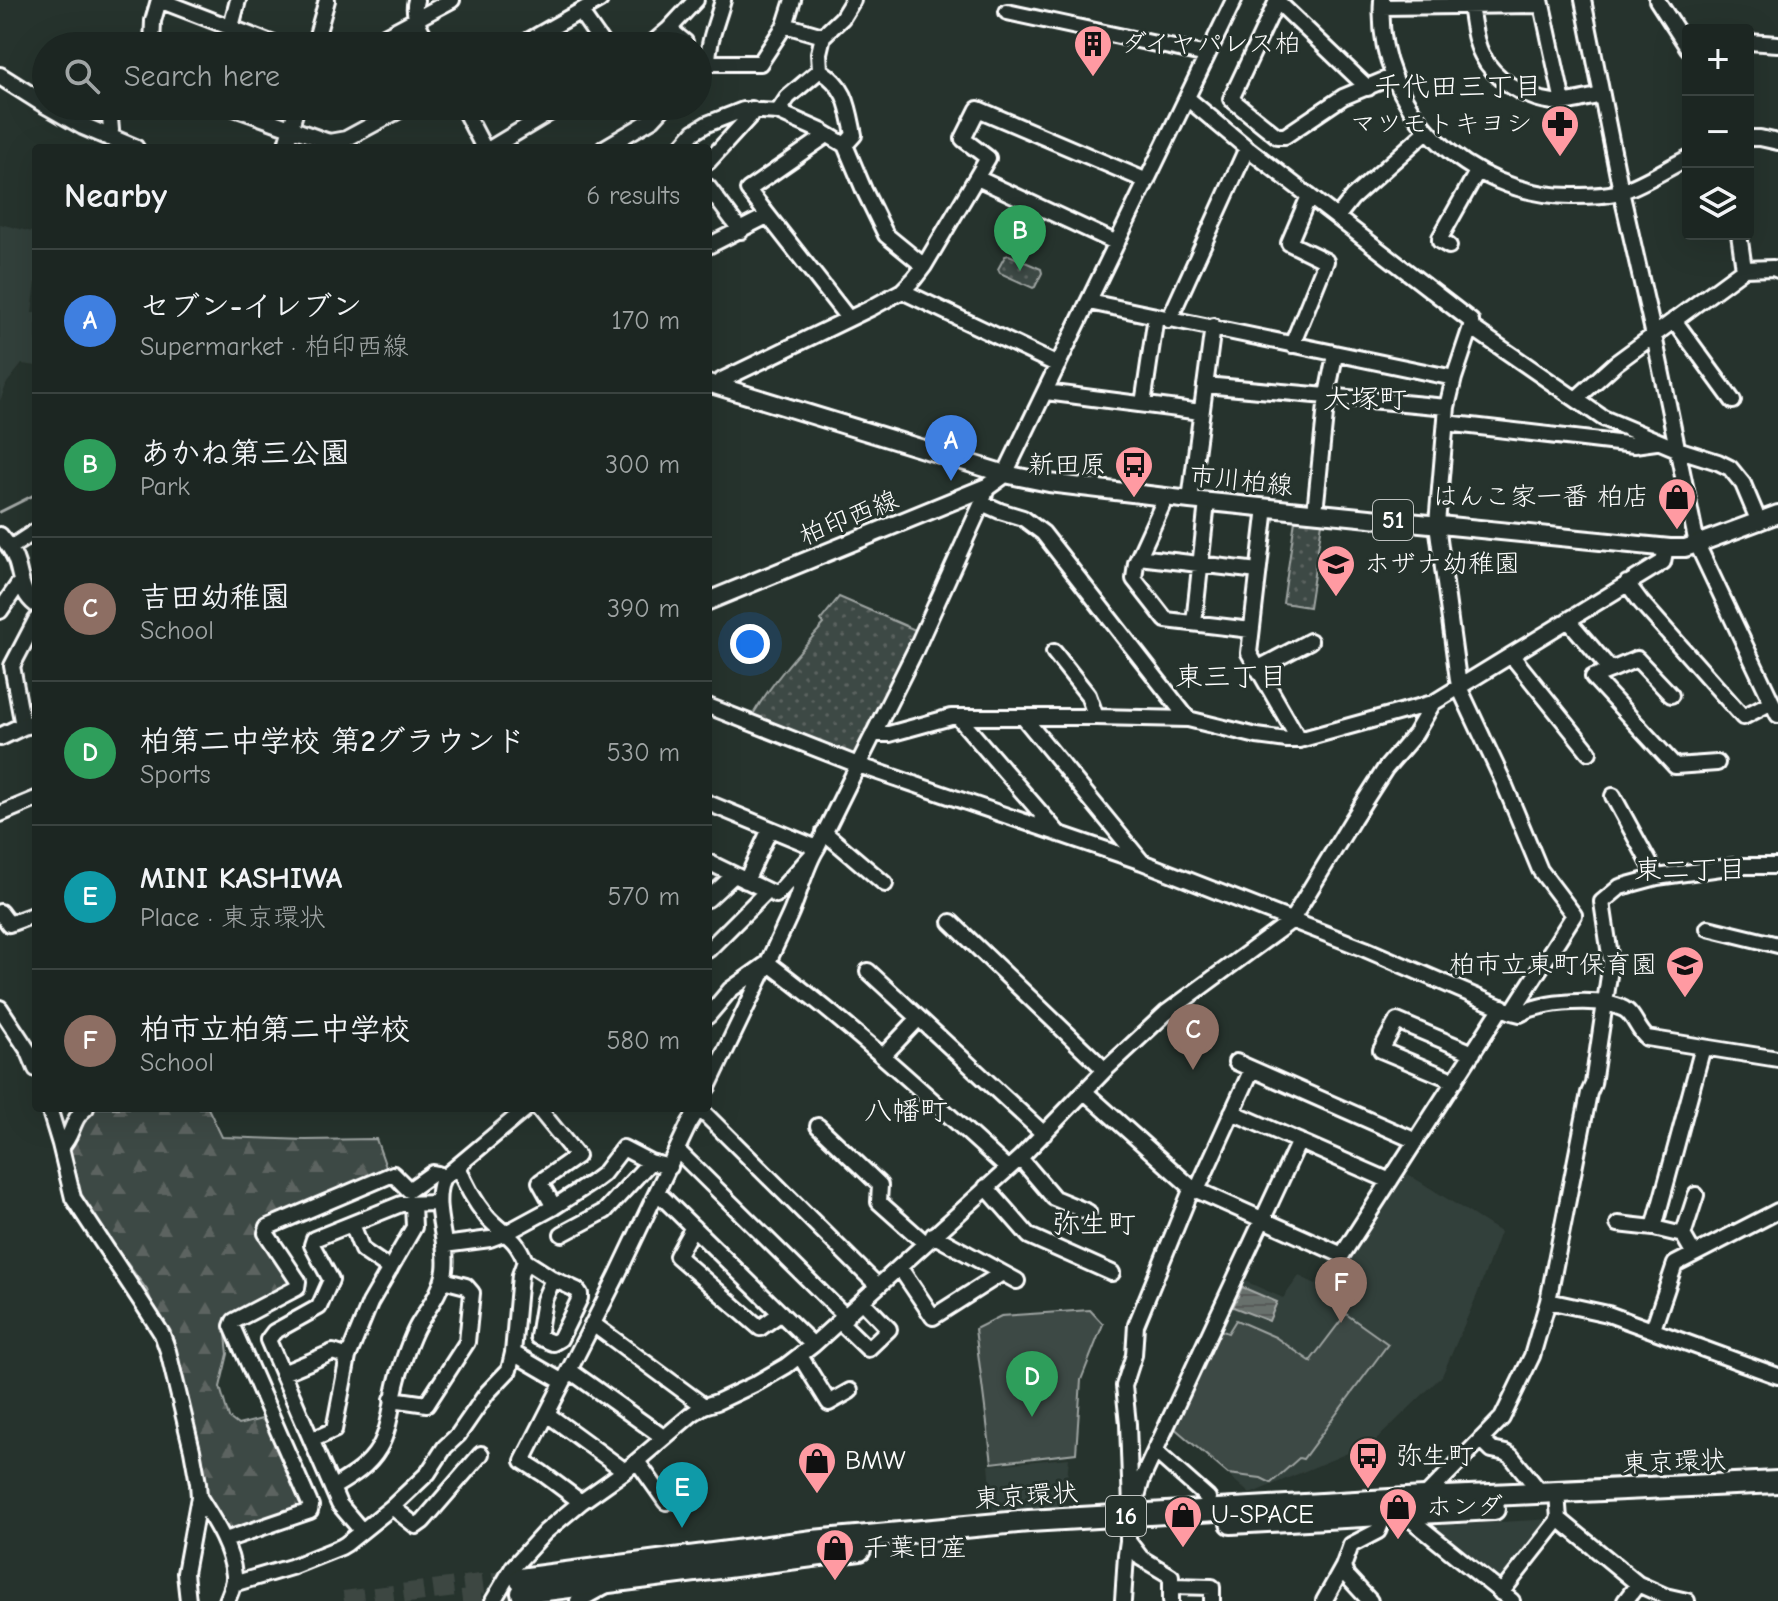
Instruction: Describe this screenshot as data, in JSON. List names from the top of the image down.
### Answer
{
  "streets": {
    "highway": ["東京環状", "16"],
    "main road": ["市川柏線", "柏印西線", "51"]
  },
  "crossings": [
    ["市川柏線", "柏印西線"]
  ],
  "districts": [
    "千代田三丁目",
    "大塚町",
    "東三丁目",
    "東二丁目",
    "八幡町",
    "弥生町"
  ],
  "places": {
    "building": ["ダイヤパレス柏"],
    "pharmacy": ["マツモトキヨシ"],
    "bus stop": ["新田原", "弥生町"],
    "shop": [
      "はんこ家一番 柏店",
      "BMW",
      "ホンダ",
      "U-SPACE",
      "千葉日産"
    ],
    "school or university": ["ホザナ幼稚園", "柏市立東町保育園"]
  },
  "page": {
    "map_buttons": ["+", "−"],
    "search": "Search here",
    "heading": ["Nearby", "6 results"],
    "pins": [
      "B",
      "A",
      "C",
      "F",
      "D",
      "E"
    ],
    "list": [
      {
        "mark": "A",
        "name": "セブン-イレブン",
        "note": "Supermarket · 柏印西線",
        "value": "170 m"
      },
      {
        "mark": "B",
        "name": "あかね第三公園",
        "note": "Park",
        "value": "300 m"
      },
      {
        "mark": "C",
        "name": "吉田幼稚園",
        "note": "School",
        "value": "390 m"
      },
      {
        "mark": "D",
        "name": "柏第二中学校 第2グラウンド",
        "note": "Sports",
        "value": "530 m"
      },
      {
        "mark": "E",
        "name": "MINI KASHIWA",
        "note": "Place · 東京環状",
        "value": "570 m"
      },
      {
        "mark": "F",
        "name": "柏市立柏第二中学校",
        "note": "School",
        "value": "580 m"
      }
    ]
  }
}
